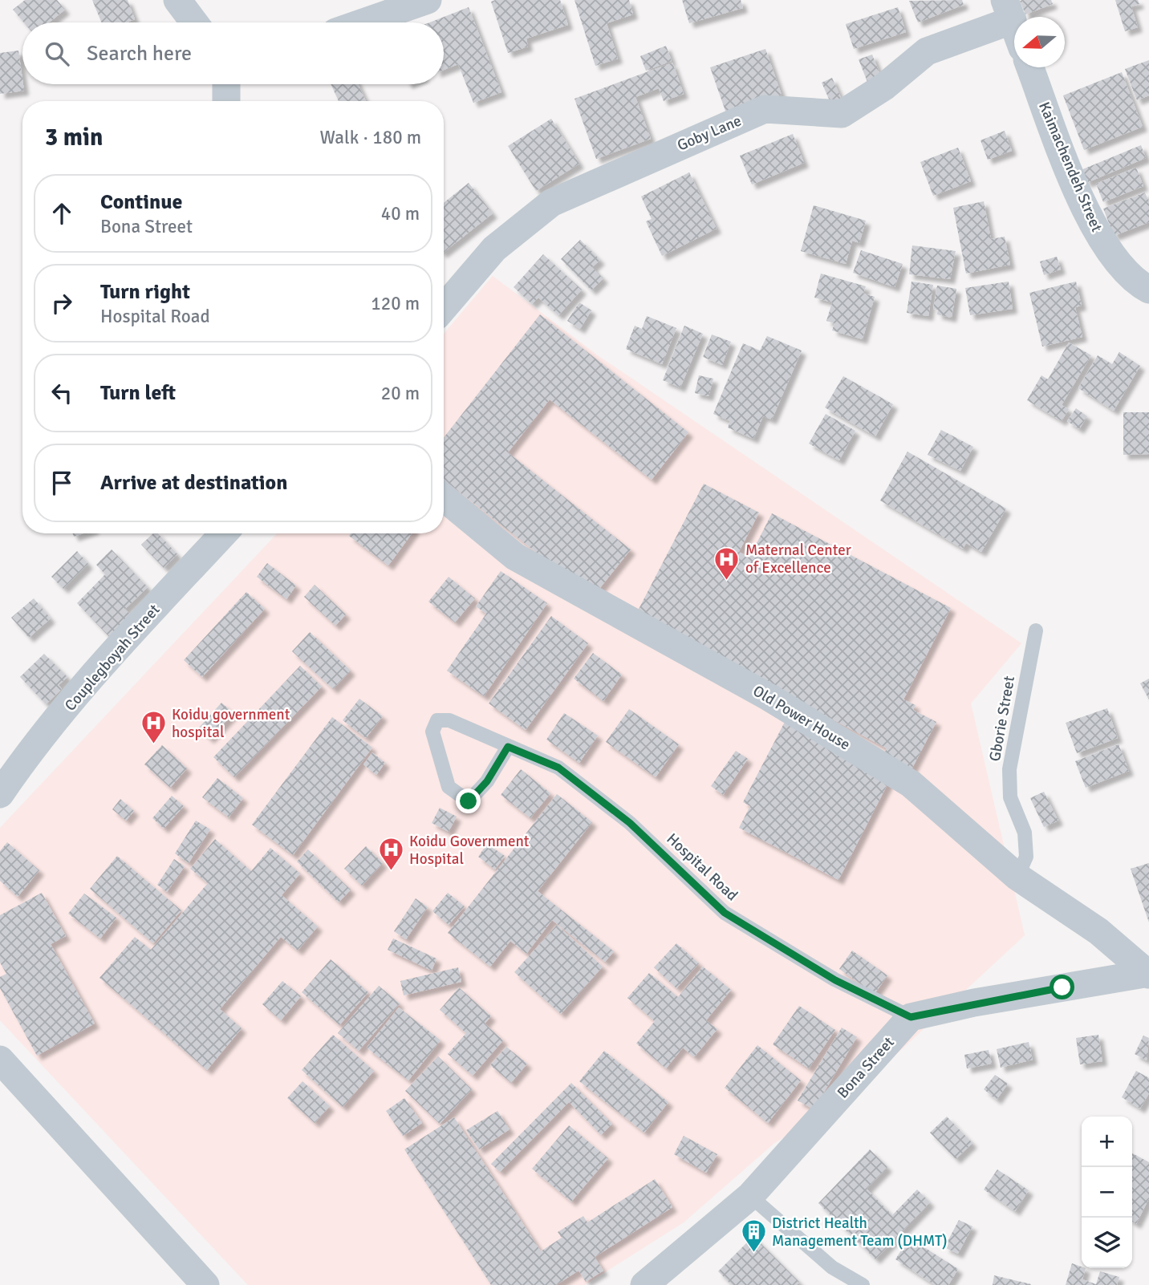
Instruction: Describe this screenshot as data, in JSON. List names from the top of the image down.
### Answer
{
  "streets": {
    "street": [
      "Goby Lane",
      "Kaimachendeh Street",
      "Couplegboyah Street",
      "Old Power House",
      "Bona Street"
    ],
    "lane": ["Gborie Street", "Hospital Road"]
  },
  "crossings": [
    ["Old Power House", "Gborie Street"],
    ["Hospital Road", "Bona Street"]
  ],
  "places": {
    "hospital": ["Maternal Center of Excellence", "Koidu government hospital", "Koidu Government Hospital"],
    "building": ["District Health Management Team (DHMT)"]
  },
  "north": "left",
  "page": {
    "search": "Search here",
    "heading": ["3 min", "Walk · 180 m"],
    "list": [
      ["Continue", "Bona Street", "40 m"],
      ["Turn right", "Hospital Road", "120 m"],
      ["Turn left", "20 m"],
      "Arrive at destination"
    ],
    "map_buttons": ["+", "−"]
  }
}
